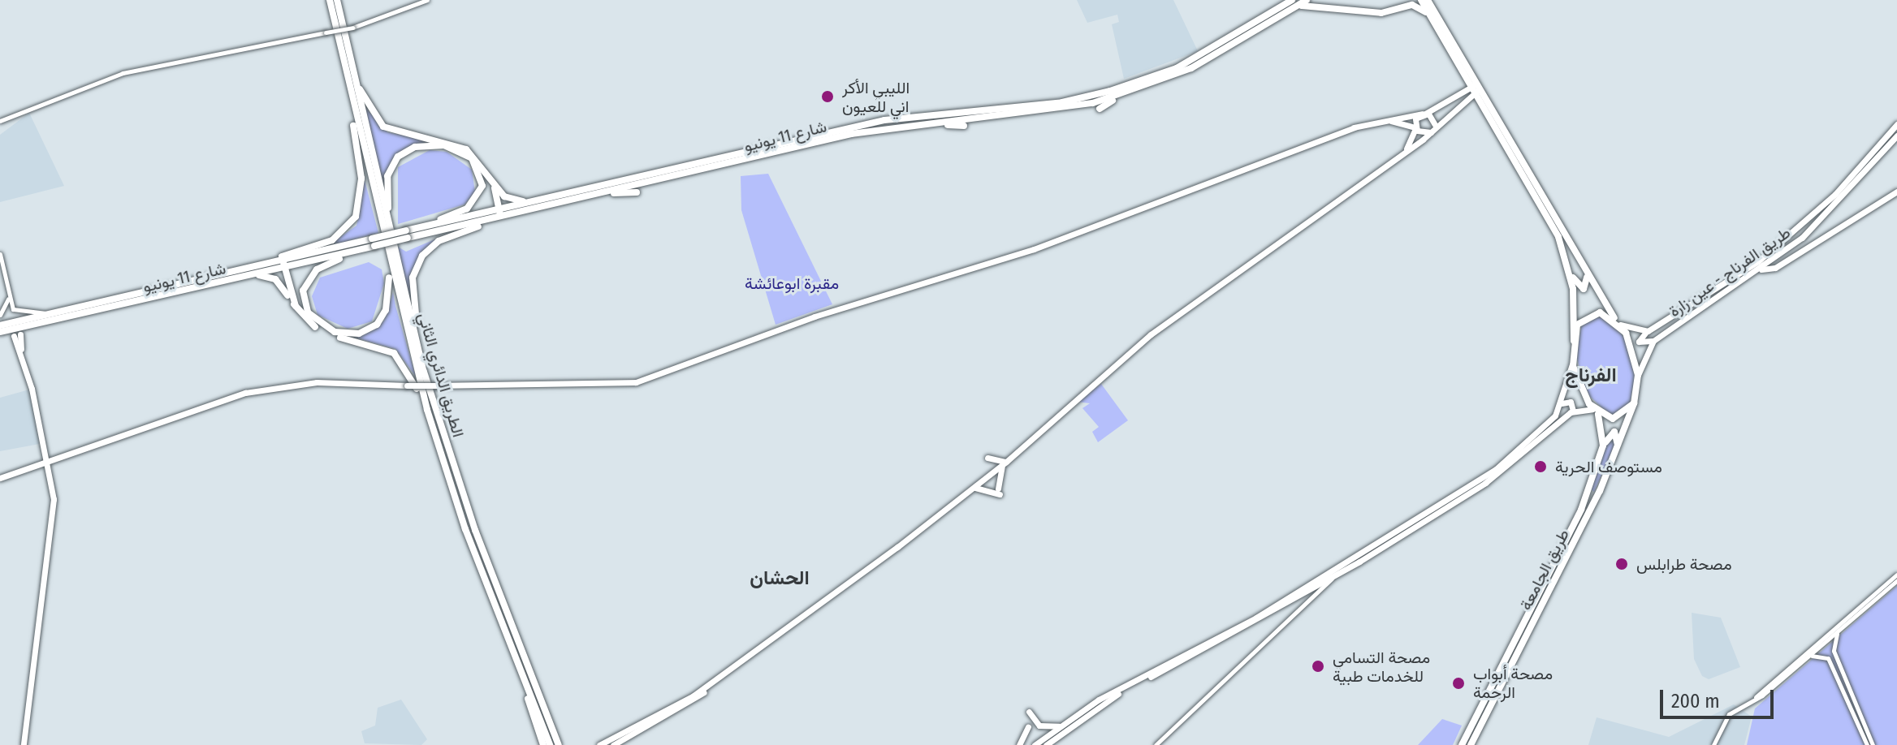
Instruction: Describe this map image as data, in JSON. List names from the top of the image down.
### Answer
{
  "streets": {
    "highway": ["شارع 11 يونيو", "الطريق الدائري الثاني", "طريق الجامعة"],
    "main road": ["طريق الفرناج - عين زارة"]
  },
  "districts": ["الفرناج", "الحشان"],
  "parks": ["مقبرة ابوعائشة"],
  "places": [
    "الليبي الأكر اني للعيون",
    "مستوصف الحرية",
    "مصحة طرابلس",
    "مصحة التسامي للخدمات طبية",
    "مصحة أبواب الرحمة"
  ],
  "scale_bar": "200 m"
}
